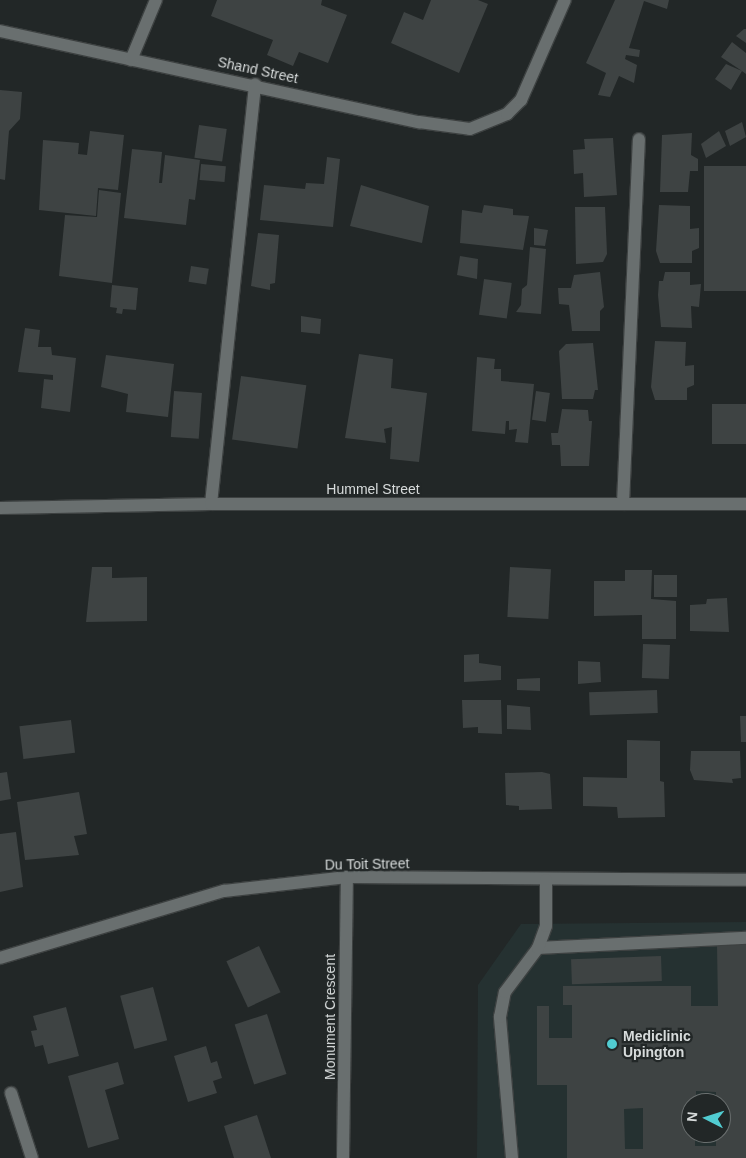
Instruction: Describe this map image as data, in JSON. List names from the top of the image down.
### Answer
{
  "streets": {
    "street": [
      "Shand Street",
      "Hummel Street",
      "Du Toit Street",
      "Monument Crescent"
    ]
  },
  "crossings": [
    ["Du Toit Street", "Monument Crescent"]
  ],
  "places": ["Mediclinic Upington"],
  "north": "left"
}
